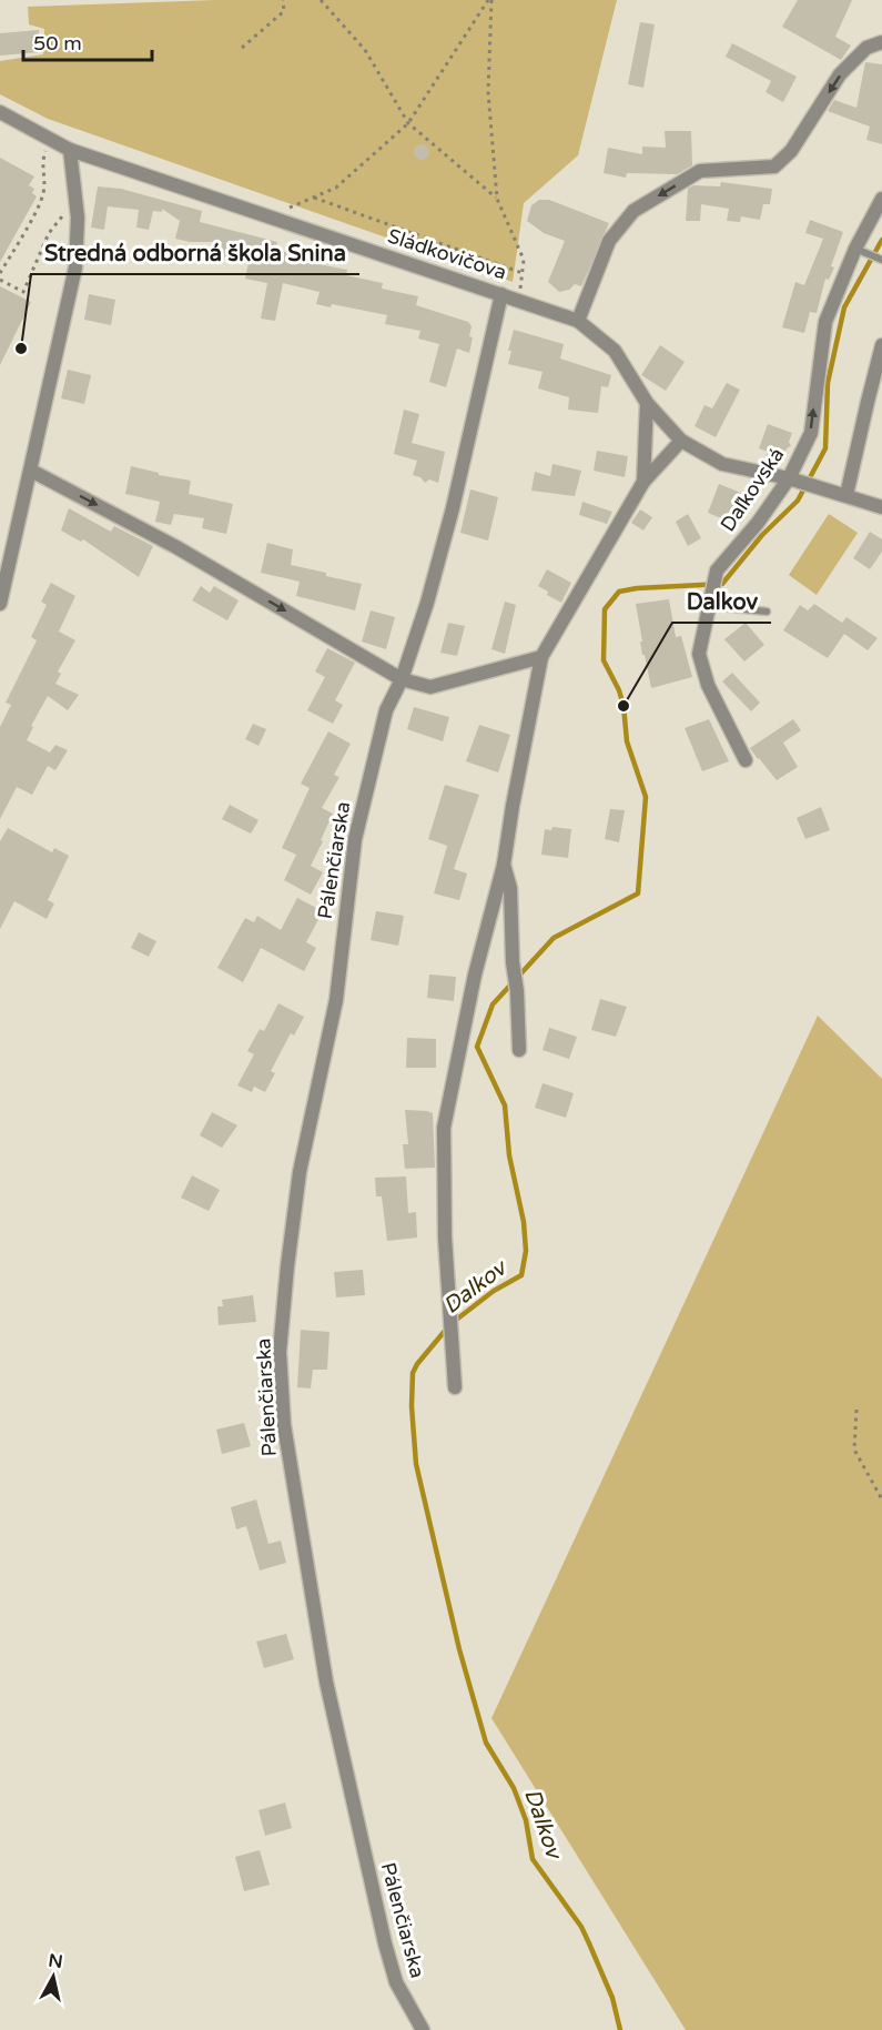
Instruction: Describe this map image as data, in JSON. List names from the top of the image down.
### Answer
{
  "streets": {
    "street": ["Sládkovičova", "Daľkovská", "Pálenčiarska"]
  },
  "crossings": [
    ["Sládkovičova", "Daľkovská"],
    ["Sládkovičova", "Pálenčiarska"]
  ],
  "water": ["Dalkov"],
  "places": ["Stredná odborná škola Snina", "Dalkov"],
  "scale_bar": "50 m",
  "north": "top"
}
